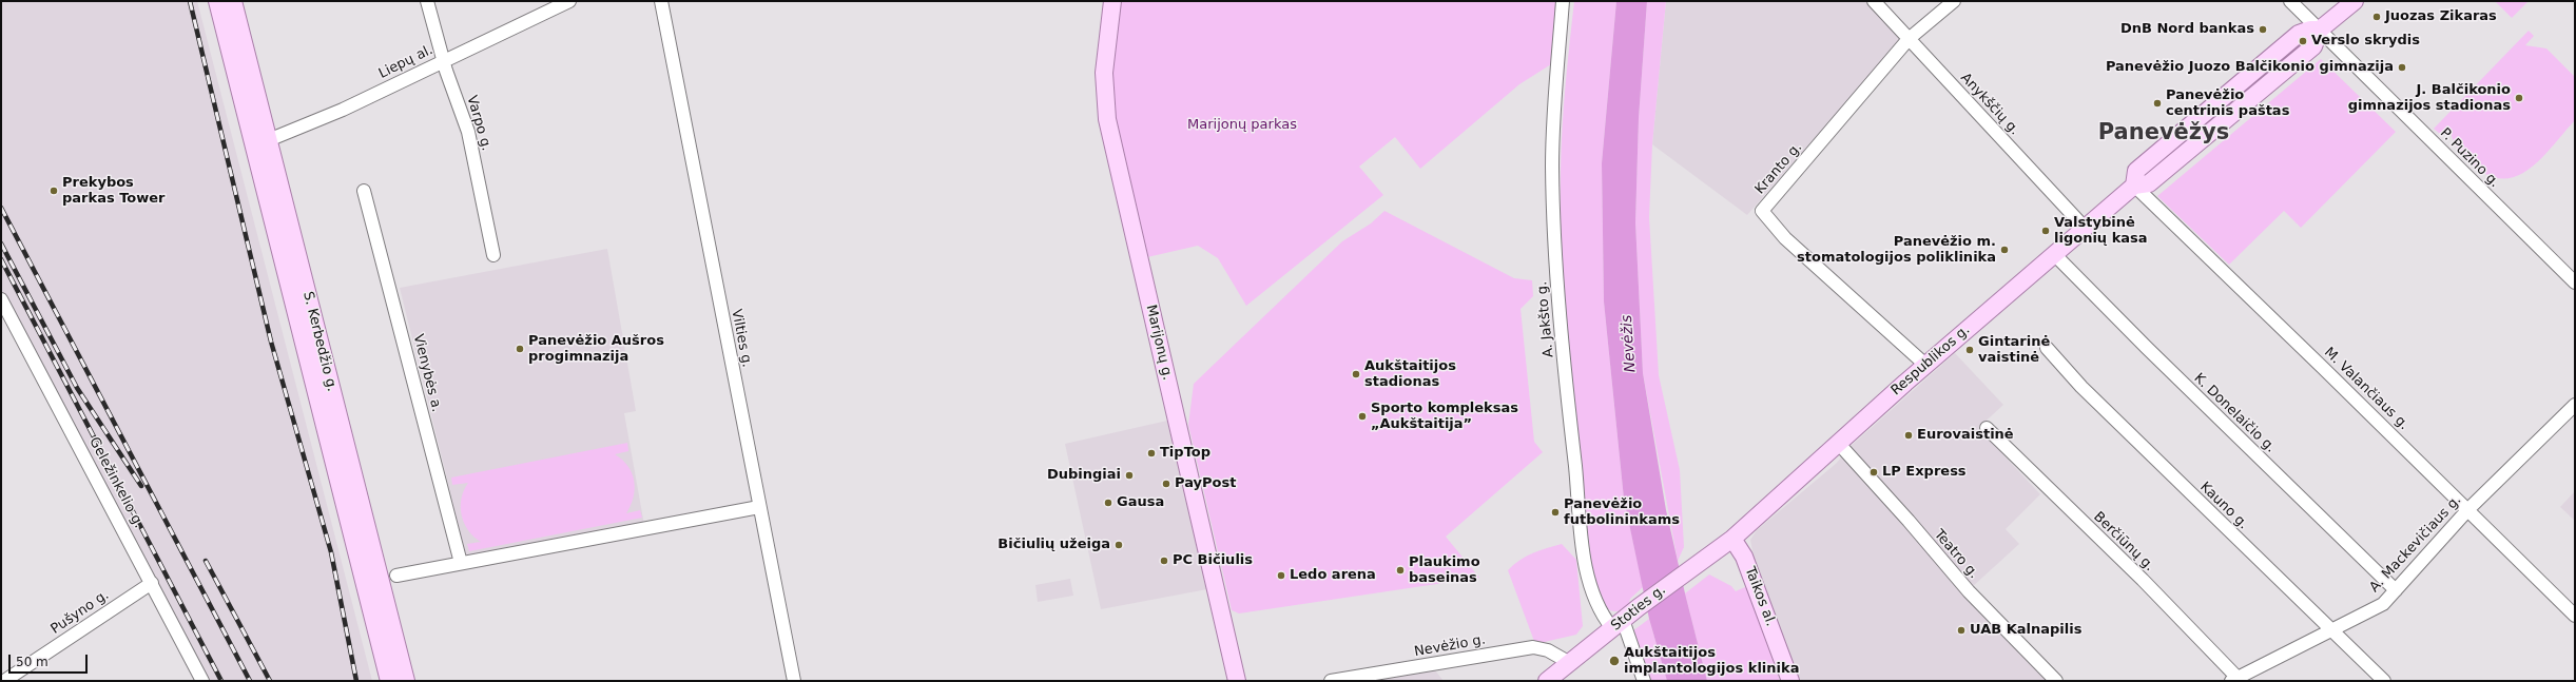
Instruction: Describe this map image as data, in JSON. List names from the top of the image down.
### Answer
{
  "streets": {
    "main road": [
      "S. Kerbedžio g.",
      "Marijonų g.",
      "Respublikos g.",
      "Taikos al.",
      "Stoties g."
    ],
    "street": [
      "Liepų al.",
      "Anykščių g.",
      "Varpo g.",
      "P. Puzino g.",
      "Kranto g.",
      "A. Jakšto g.",
      "Vilties g.",
      "Vienybės a.",
      "M. Valančiaus g.",
      "K. Donelaičio g.",
      "Geležinkelio g.",
      "Kauno g.",
      "Berčiūnų g.",
      "A. Mackevičiaus g.",
      "Teatro g.",
      "Pušyno g.",
      "Nevėžio g."
    ]
  },
  "crossings": [
    ["Liepų al.", "Varpo g."],
    ["Liepų al.", "S. Kerbedžio g."],
    ["Anykščių g.", "Kranto g."],
    ["Anykščių g.", "Respublikos g."],
    ["P. Puzino g.", "Respublikos g."],
    ["Kranto g.", "Respublikos g."],
    ["A. Jakšto g.", "Stoties g."],
    ["Respublikos g.", "M. Valančiaus g."],
    ["Respublikos g.", "K. Donelaičio g."],
    ["Respublikos g.", "Teatro g."],
    ["Respublikos g.", "Taikos al."],
    ["Respublikos g.", "Stoties g."],
    ["M. Valančiaus g.", "A. Mackevičiaus g."],
    ["K. Donelaičio g.", "A. Mackevičiaus g."],
    ["Geležinkelio g.", "Pušyno g."],
    ["Kauno g.", "A. Mackevičiaus g."],
    ["Berčiūnų g.", "A. Mackevičiaus g."],
    ["Taikos al.", "Stoties g."],
    ["Stoties g.", "Nevėžio g."]
  ],
  "districts": ["Panevėžys"],
  "water": ["Nevėžis"],
  "parks": ["Marijonų parkas"],
  "places": [
    "Juozas Zikaras",
    "DnB Nord bankas",
    "Verslo skrydis",
    "Panevėžio Juozo Balčikonio gimnazija",
    "J. Balčikonio gimnazijos stadionas",
    "Panevėžio centrinis paštas",
    "Prekybos parkas Tower",
    "Valstybinė ligonių kasa",
    "Panevėžio m. stomatologijos poliklinika",
    "Panevėžio Aušros progimnazija",
    "Gintarinė vaistinė",
    "Aukštaitijos stadionas",
    "Sporto kompleksas „Aukštaitija”",
    "Eurovaistinė",
    "TipTop",
    "LP Express",
    "Dubingiai",
    "PayPost",
    "Gausa",
    "Panevėžio futbolininkams",
    "Bičiulių užeiga",
    "PC Bičiulis",
    "Plaukimo baseinas",
    "Ledo arena",
    "UAB Kalnapilis",
    "Aukštaitijos implantologijos klinika"
  ],
  "scale_bar": "50 m"
}
